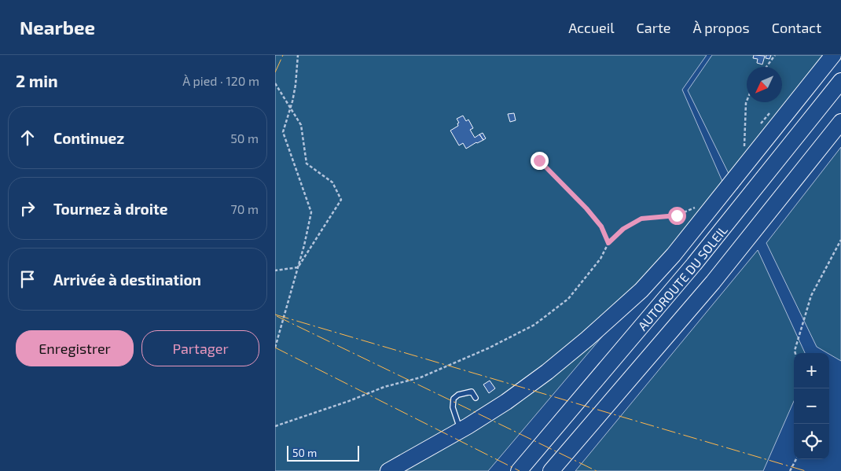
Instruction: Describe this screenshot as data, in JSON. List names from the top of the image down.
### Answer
{
  "streets": {
    "highway": ["AUTOROUTE DU SOLEIL"]
  },
  "scale_bar": "50 m",
  "north": "bottom left",
  "page": {
    "header": "Nearbee",
    "nav": [
      "Accueil",
      "Carte",
      "À propos",
      "Contact"
    ],
    "heading": ["2 min", "À pied · 120 m"],
    "list": [
      ["Continuez", "50 m"],
      ["Tournez à droite", "70 m"],
      "Arrivée à destination"
    ],
    "buttons": ["Enregistrer", "Partager"],
    "map_buttons": ["+", "−"],
    "scale": "50 m"
  }
}
